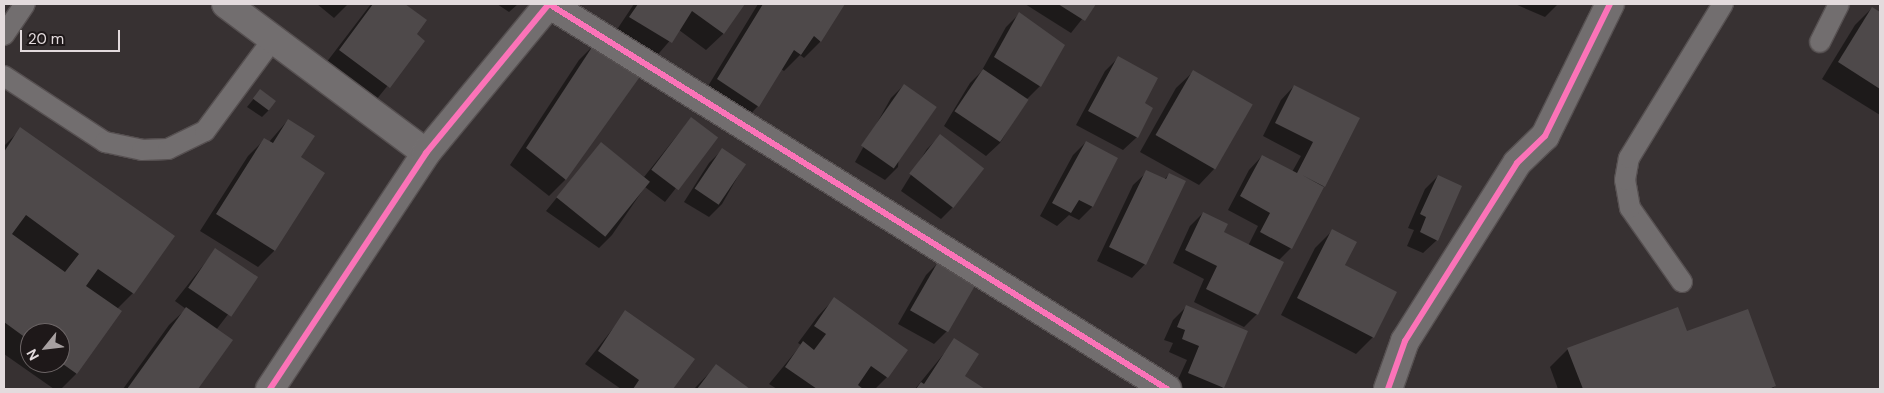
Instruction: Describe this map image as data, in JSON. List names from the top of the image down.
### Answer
{
  "scale_bar": "20 m",
  "north": "bottom left"
}
